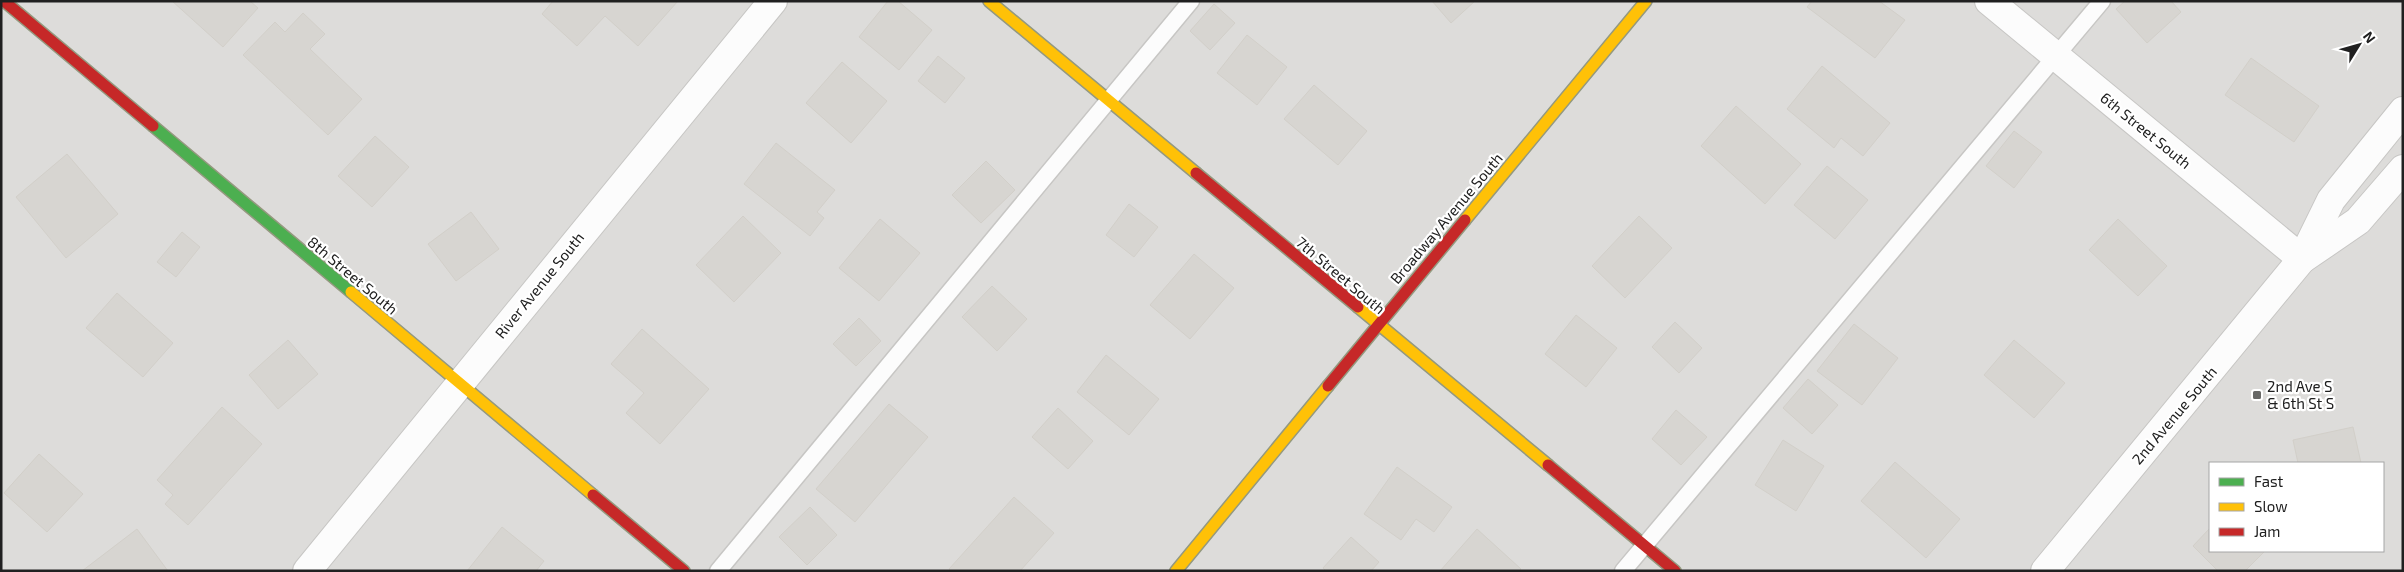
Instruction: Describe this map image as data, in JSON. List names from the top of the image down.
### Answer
{
  "streets": {
    "street": [
      "6th Street South",
      "Broadway Avenue South",
      "8th Street South",
      "7th Street South",
      "River Avenue South",
      "2nd Avenue South"
    ]
  },
  "crossings": [
    ["6th Street South", "2nd Avenue South"],
    ["Broadway Avenue South", "7th Street South"],
    ["8th Street South", "River Avenue South"]
  ],
  "places": {
    "transit": ["2nd Ave S & 6th St S"]
  },
  "legend": ["Fast", "Slow", "Jam"],
  "north": "top right"
}
